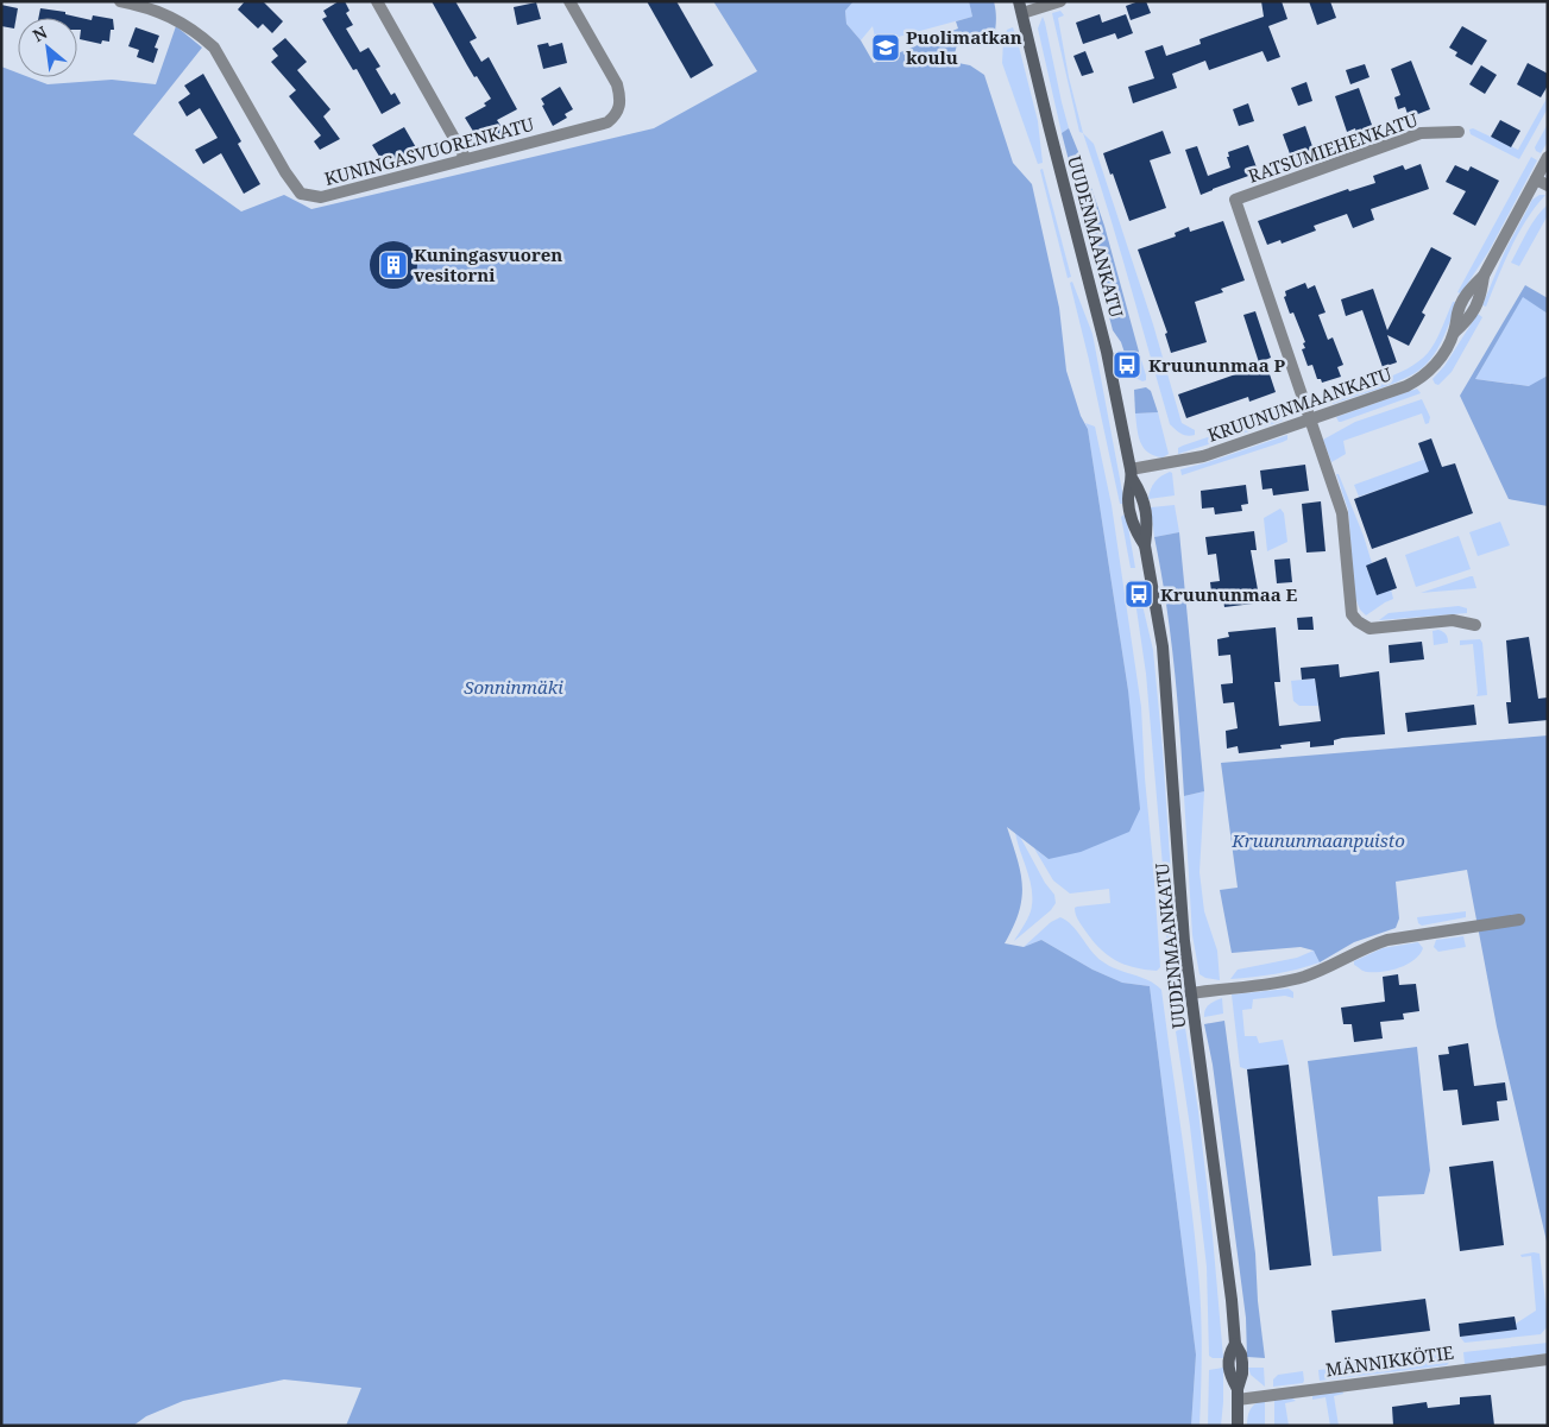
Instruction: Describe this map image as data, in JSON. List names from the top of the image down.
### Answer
{
  "streets": {
    "main road": ["UUDENMAANKATU"],
    "street": [
      "RATSUMIEHENKATU",
      "KUNINGASVUORENKATU",
      "KRUUNUNMAANKATU",
      "MÄNNIKKÖTIE"
    ]
  },
  "crossings": [
    ["RATSUMIEHENKATU", "KRUUNUNMAANKATU"],
    ["UUDENMAANKATU", "KRUUNUNMAANKATU"],
    ["UUDENMAANKATU", "MÄNNIKKÖTIE"]
  ],
  "parks": ["Sonninmäki", "Kruununmaanpuisto"],
  "places": {
    "school or university": ["Puolimatkan koulu"],
    "building": ["Kuningasvuoren vesitorni"],
    "bus stop": ["Kruununmaa P", "Kruununmaa E"]
  },
  "north": "top left"
}
